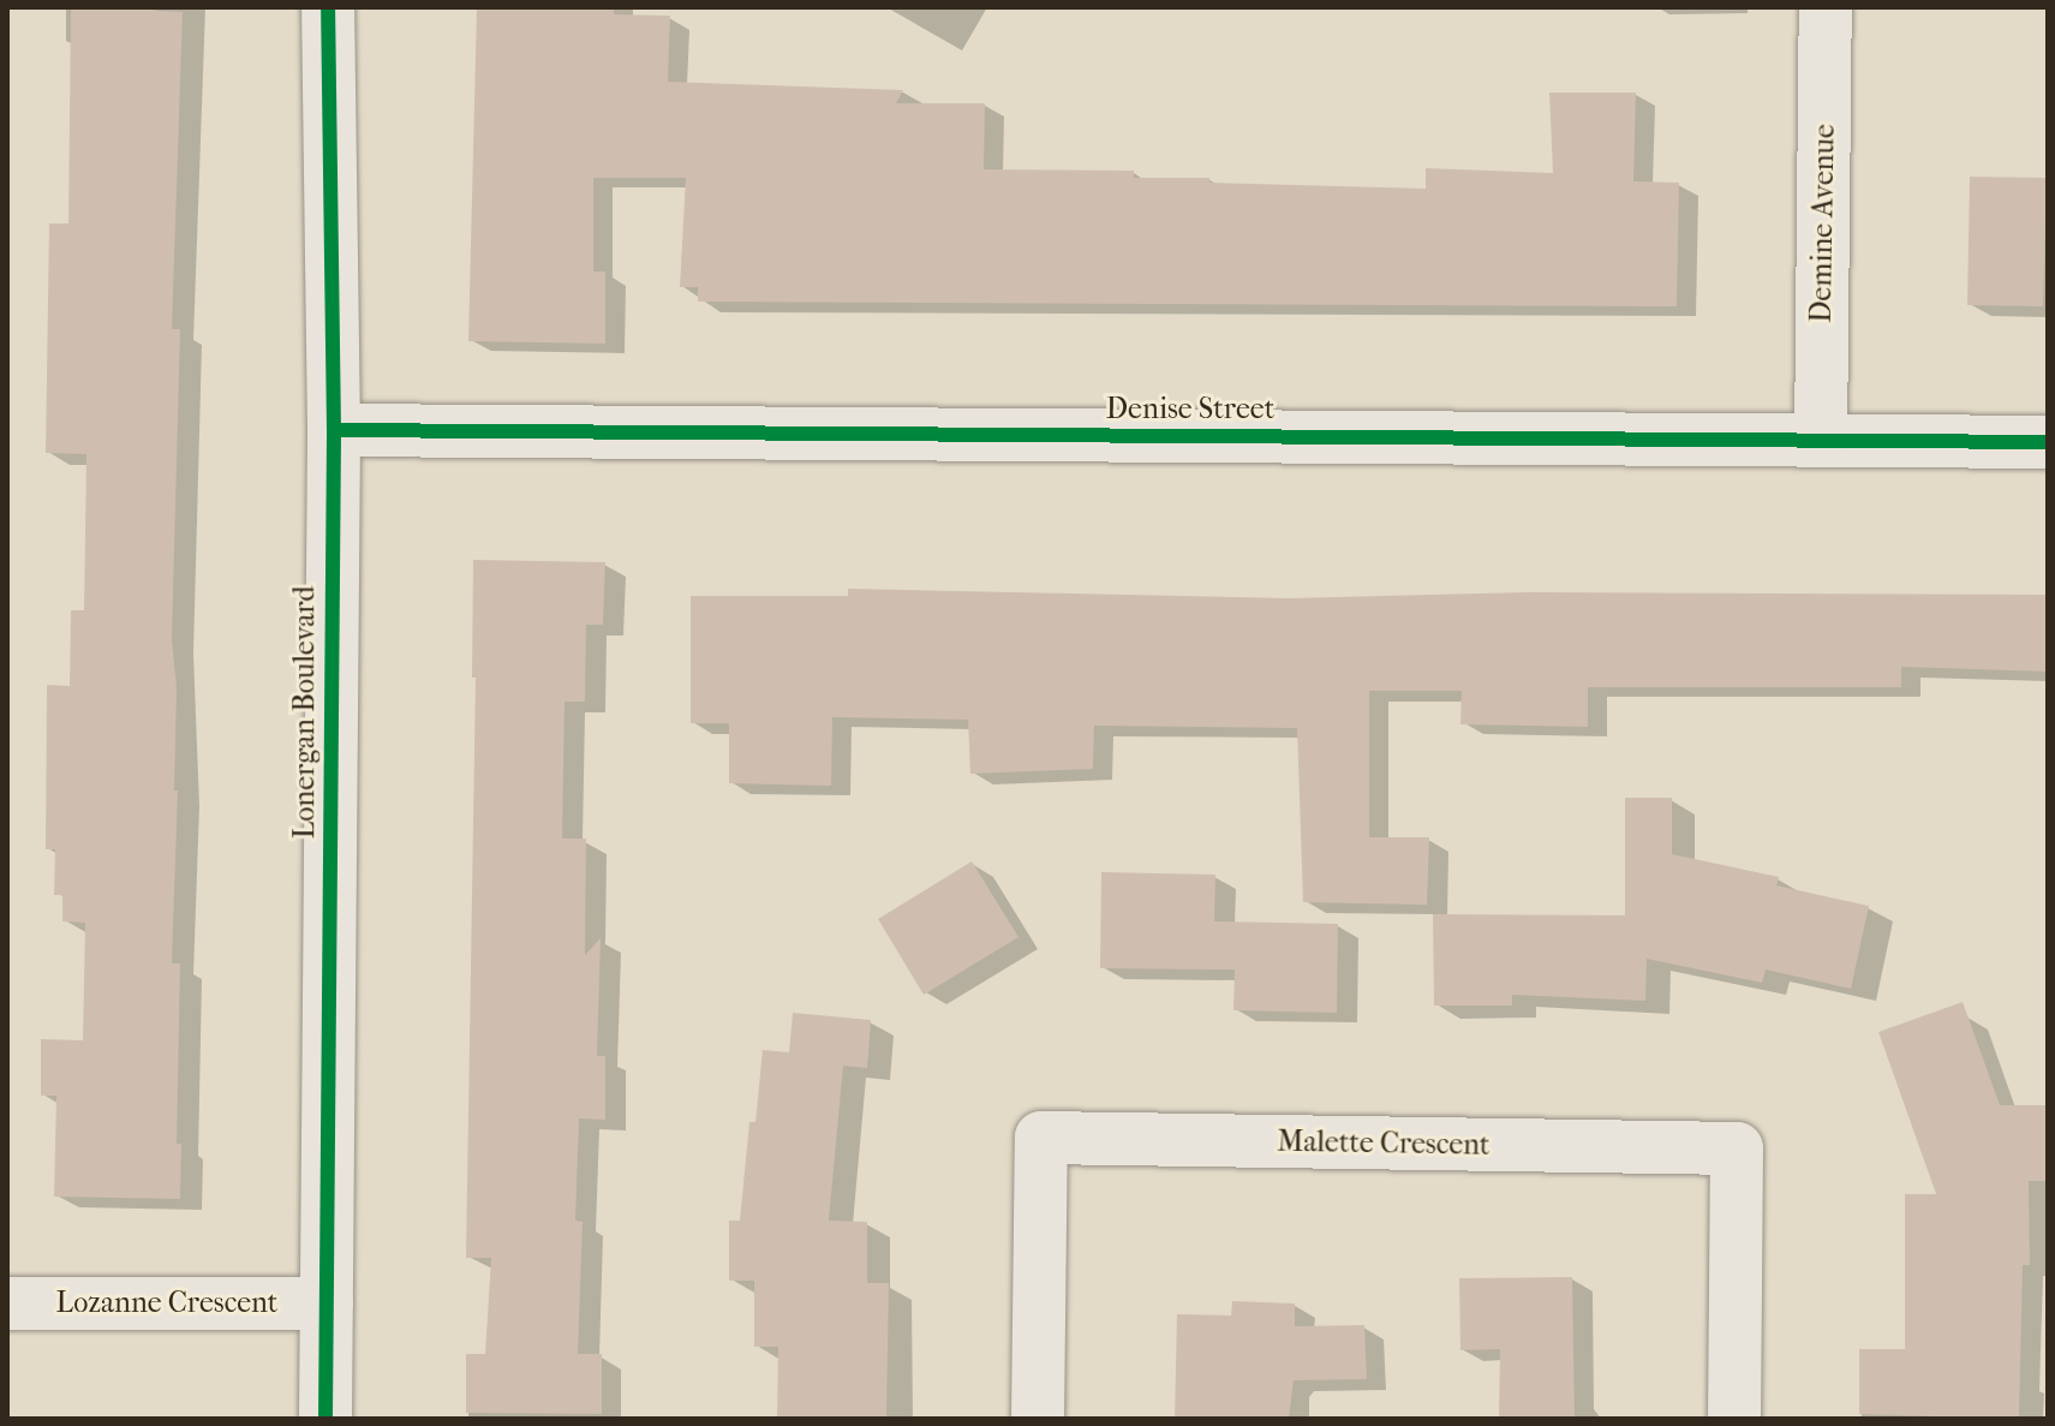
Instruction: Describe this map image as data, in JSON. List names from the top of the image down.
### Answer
{
  "streets": {
    "street": [
      "Demine Avenue",
      "Denise Street",
      "Lonergan Boulevard",
      "Malette Crescent",
      "Lozanne Crescent"
    ]
  },
  "crossings": [
    ["Demine Avenue", "Denise Street"],
    ["Denise Street", "Lonergan Boulevard"],
    ["Lonergan Boulevard", "Lozanne Crescent"]
  ]
}
